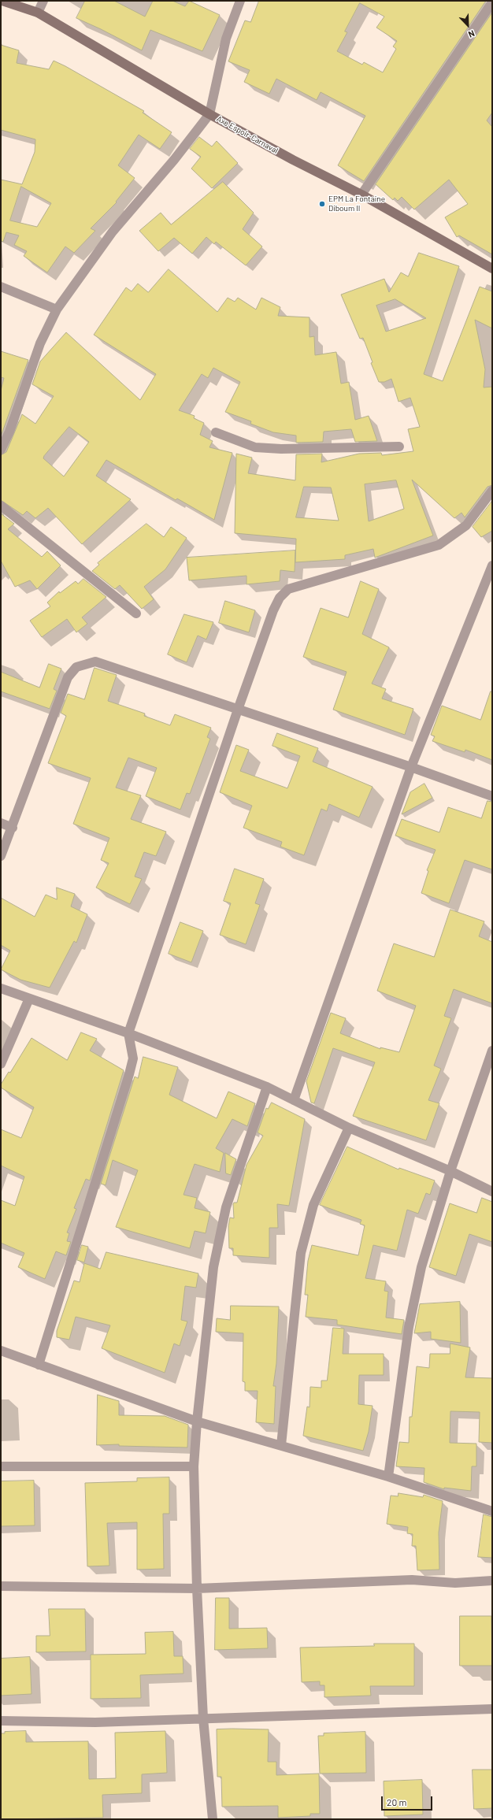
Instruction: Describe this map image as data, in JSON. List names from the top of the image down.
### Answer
{
  "streets": {
    "street": ["Axe Espoir-Carnaval"]
  },
  "places": ["EPM La Fontaine Diboum II"],
  "scale_bar": "20 m",
  "north": "bottom right"
}
